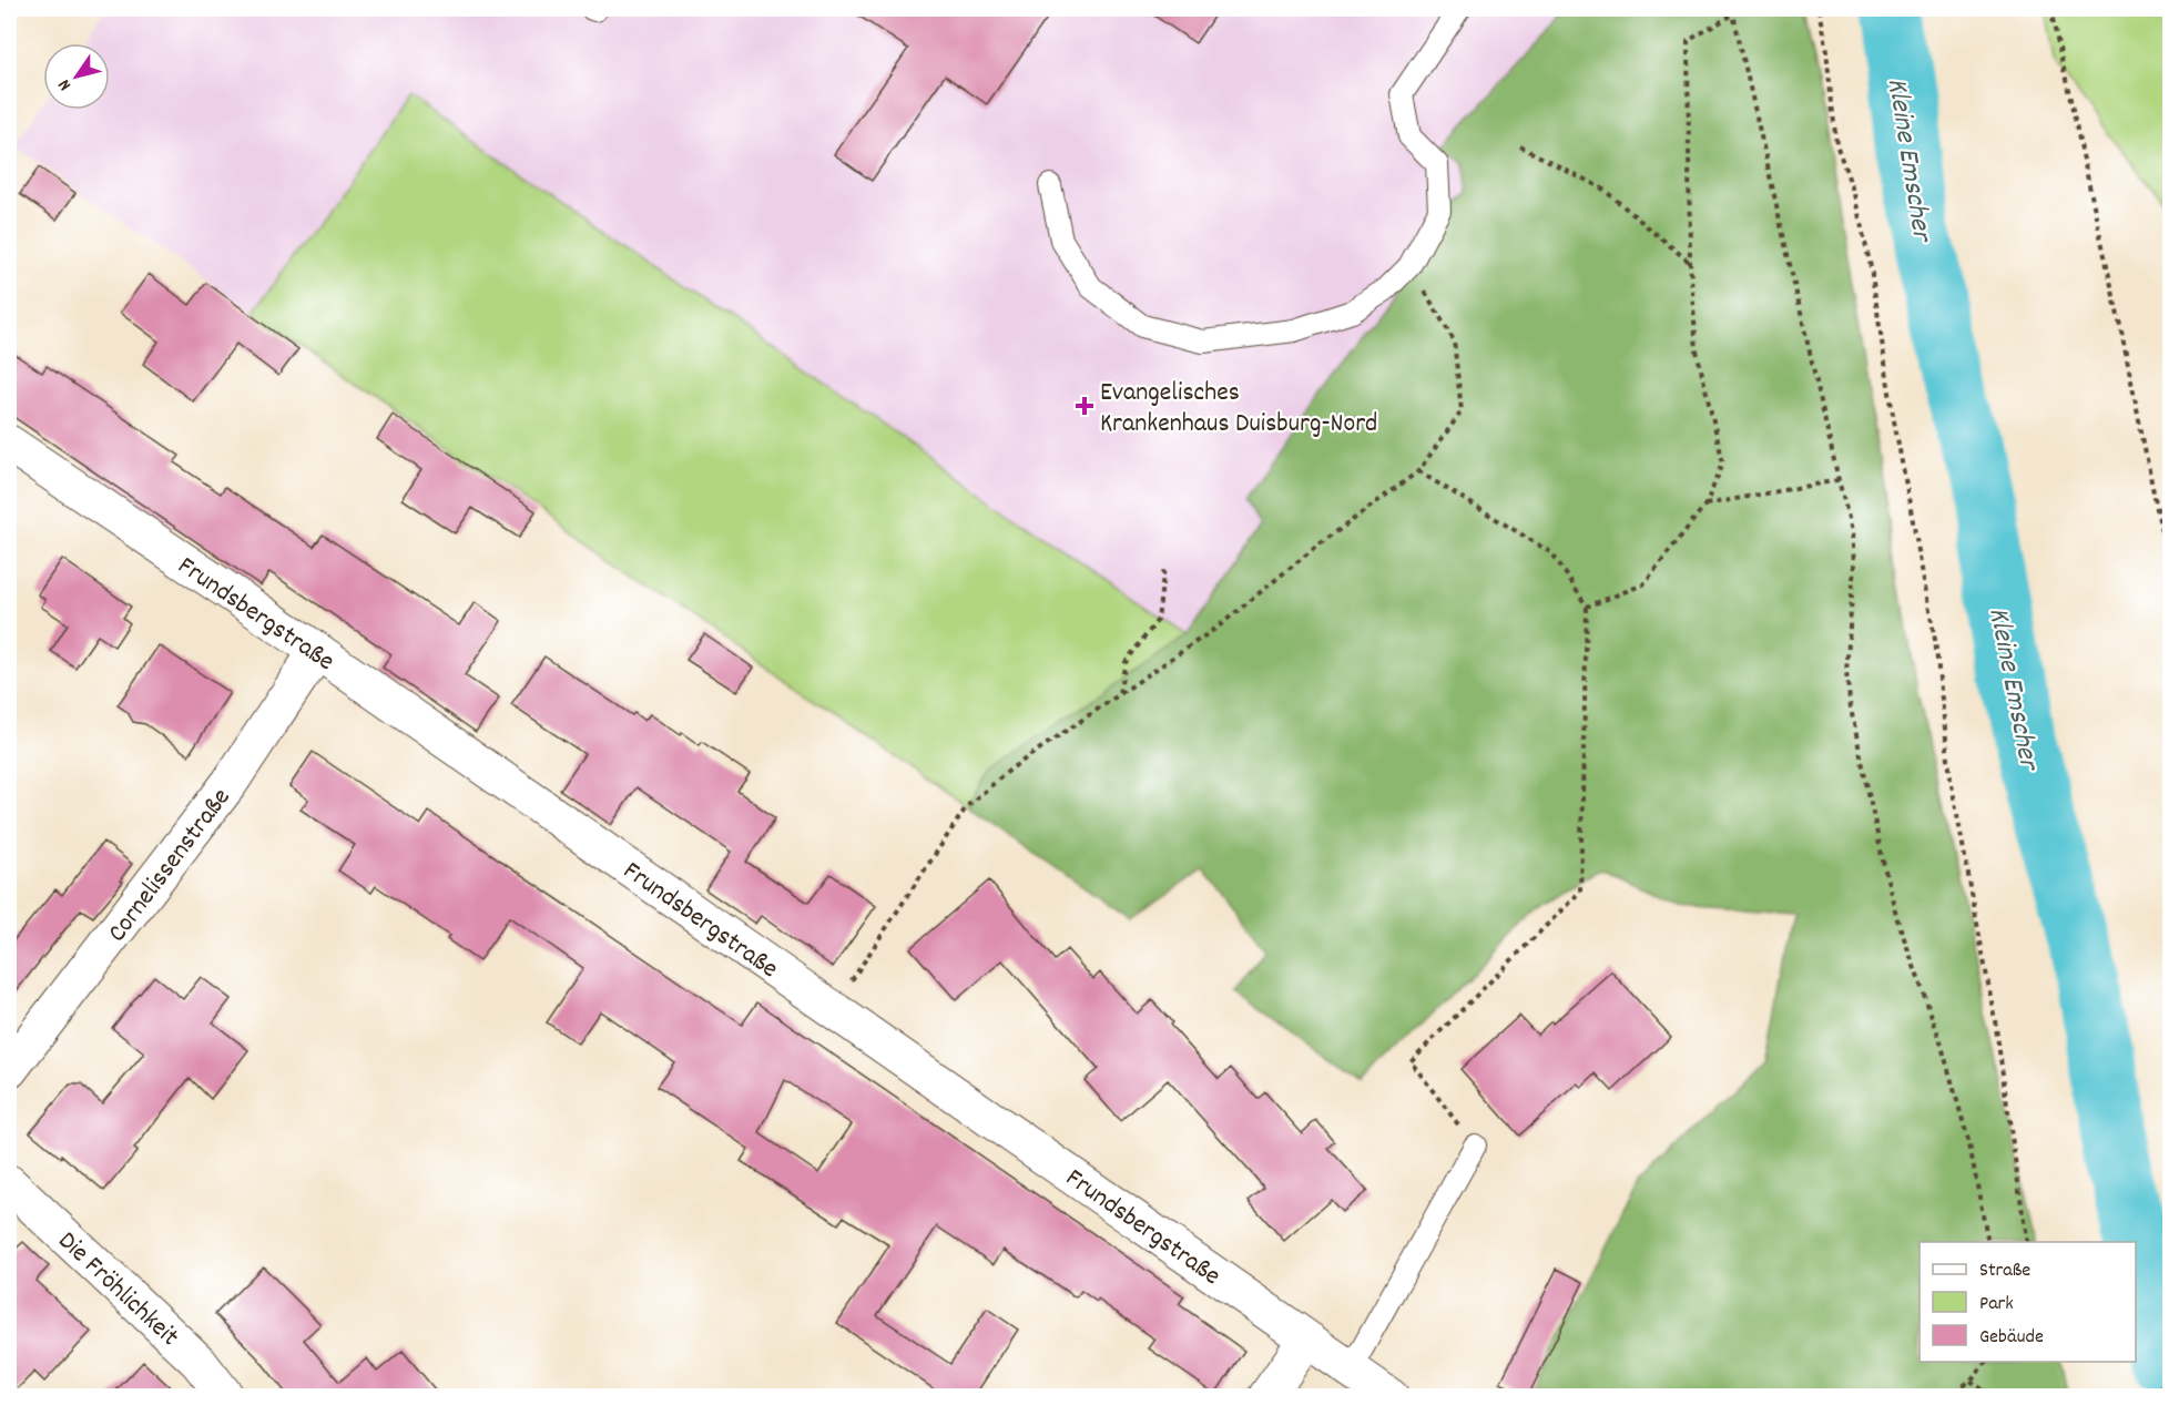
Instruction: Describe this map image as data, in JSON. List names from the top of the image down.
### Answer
{
  "streets": {
    "street": ["Frundsbergstraße", "Cornelissenstraße", "Die Fröhlichkeit"]
  },
  "crossings": [
    ["Frundsbergstraße", "Cornelissenstraße"]
  ],
  "water": ["Kleine Emscher"],
  "places": {
    "health": ["Evangelisches Krankenhaus Duisburg-Nord"]
  },
  "legend": ["Straße", "Park", "Gebäude"],
  "north": "bottom left"
}
